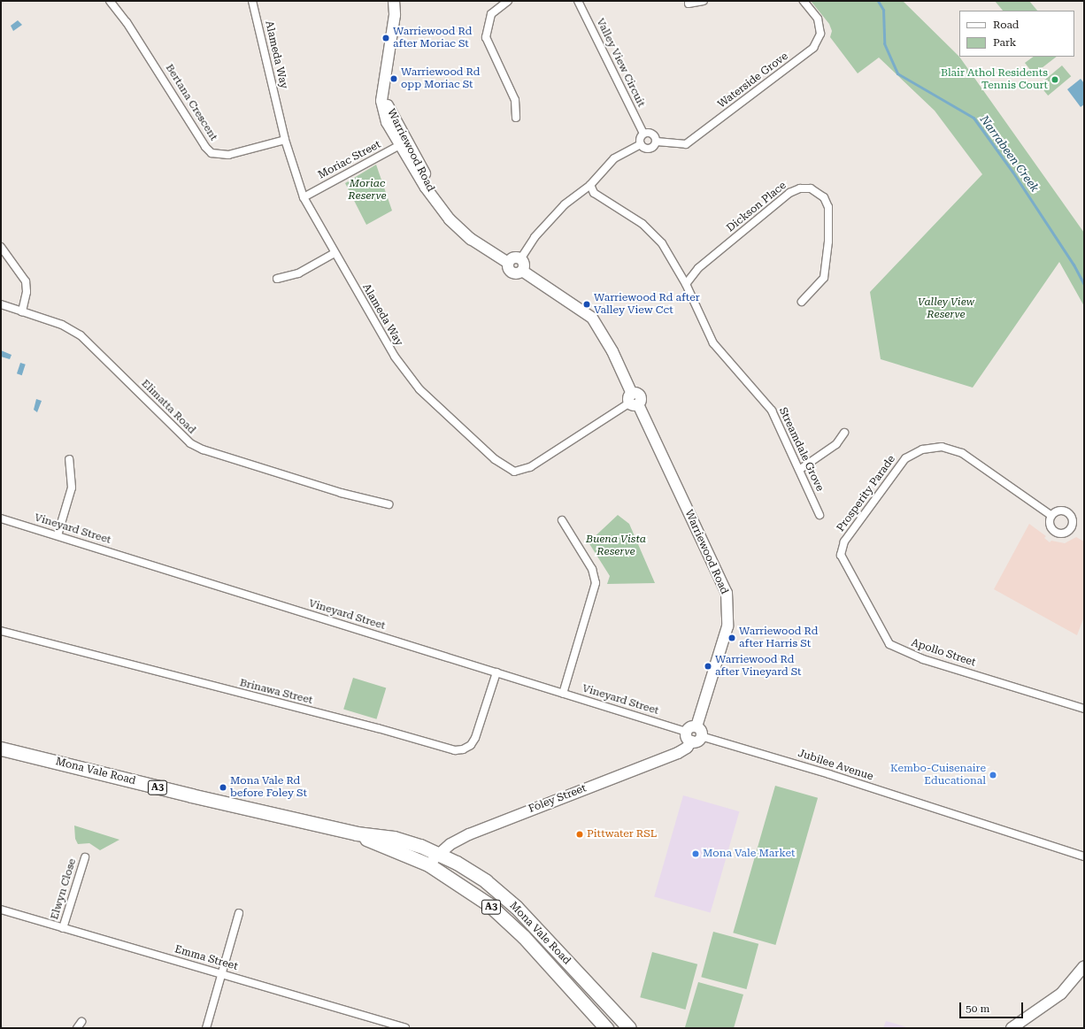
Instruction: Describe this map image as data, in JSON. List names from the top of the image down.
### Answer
{
  "streets": {
    "highway": ["Mona Vale Road", "A3"],
    "street": [
      "Alameda Way",
      "Valley View Circuit",
      "Waterside Grove",
      "Bertana Crescent",
      "Warriewood Road",
      "Moriac Street",
      "Dickson Place",
      "Elimatta Road",
      "Streamdale Grove",
      "Prosperity Parade",
      "Vineyard Street",
      "Apollo Street",
      "Brinawa Street",
      "Jubilee Avenue",
      "Foley Street",
      "Elwyn Close",
      "Emma Street"
    ]
  },
  "crossings": [
    ["Alameda Way", "Bertana Crescent"],
    ["Alameda Way", "Warriewood Road"],
    ["Alameda Way", "Moriac Street"],
    ["Valley View Circuit", "Waterside Grove"],
    ["Warriewood Road", "Moriac Street"],
    ["Warriewood Road", "Jubilee Avenue"],
    ["Warriewood Road", "Foley Street"],
    ["Dickson Place", "Streamdale Grove"],
    ["Prosperity Parade", "Apollo Street"],
    ["Vineyard Street", "Brinawa Street"],
    ["Vineyard Street", "Foley Street"],
    ["Jubilee Avenue", "Foley Street"],
    ["Mona Vale Road", "Foley Street"],
    ["Elwyn Close", "Emma Street"]
  ],
  "water": ["Narrabeen Creek"],
  "parks": ["Moriac Reserve", "Valley View Reserve", "Buena Vista Reserve"],
  "places": [
    "Warriewood Rd after Moriac St",
    "Warriewood Rd opp Moriac St",
    "Blair Athol Residents Tennis Court",
    "Warriewood Rd after Valley View Cct",
    "Warriewood Rd after Harris St",
    "Warriewood Rd after Vineyard St",
    "Kembo-Cuisenaire Educational",
    "Mona Vale Rd before Foley St",
    "Pittwater RSL",
    "Mona Vale Market"
  ],
  "legend": ["Road", "Park"],
  "scale_bar": "50 m"
}
